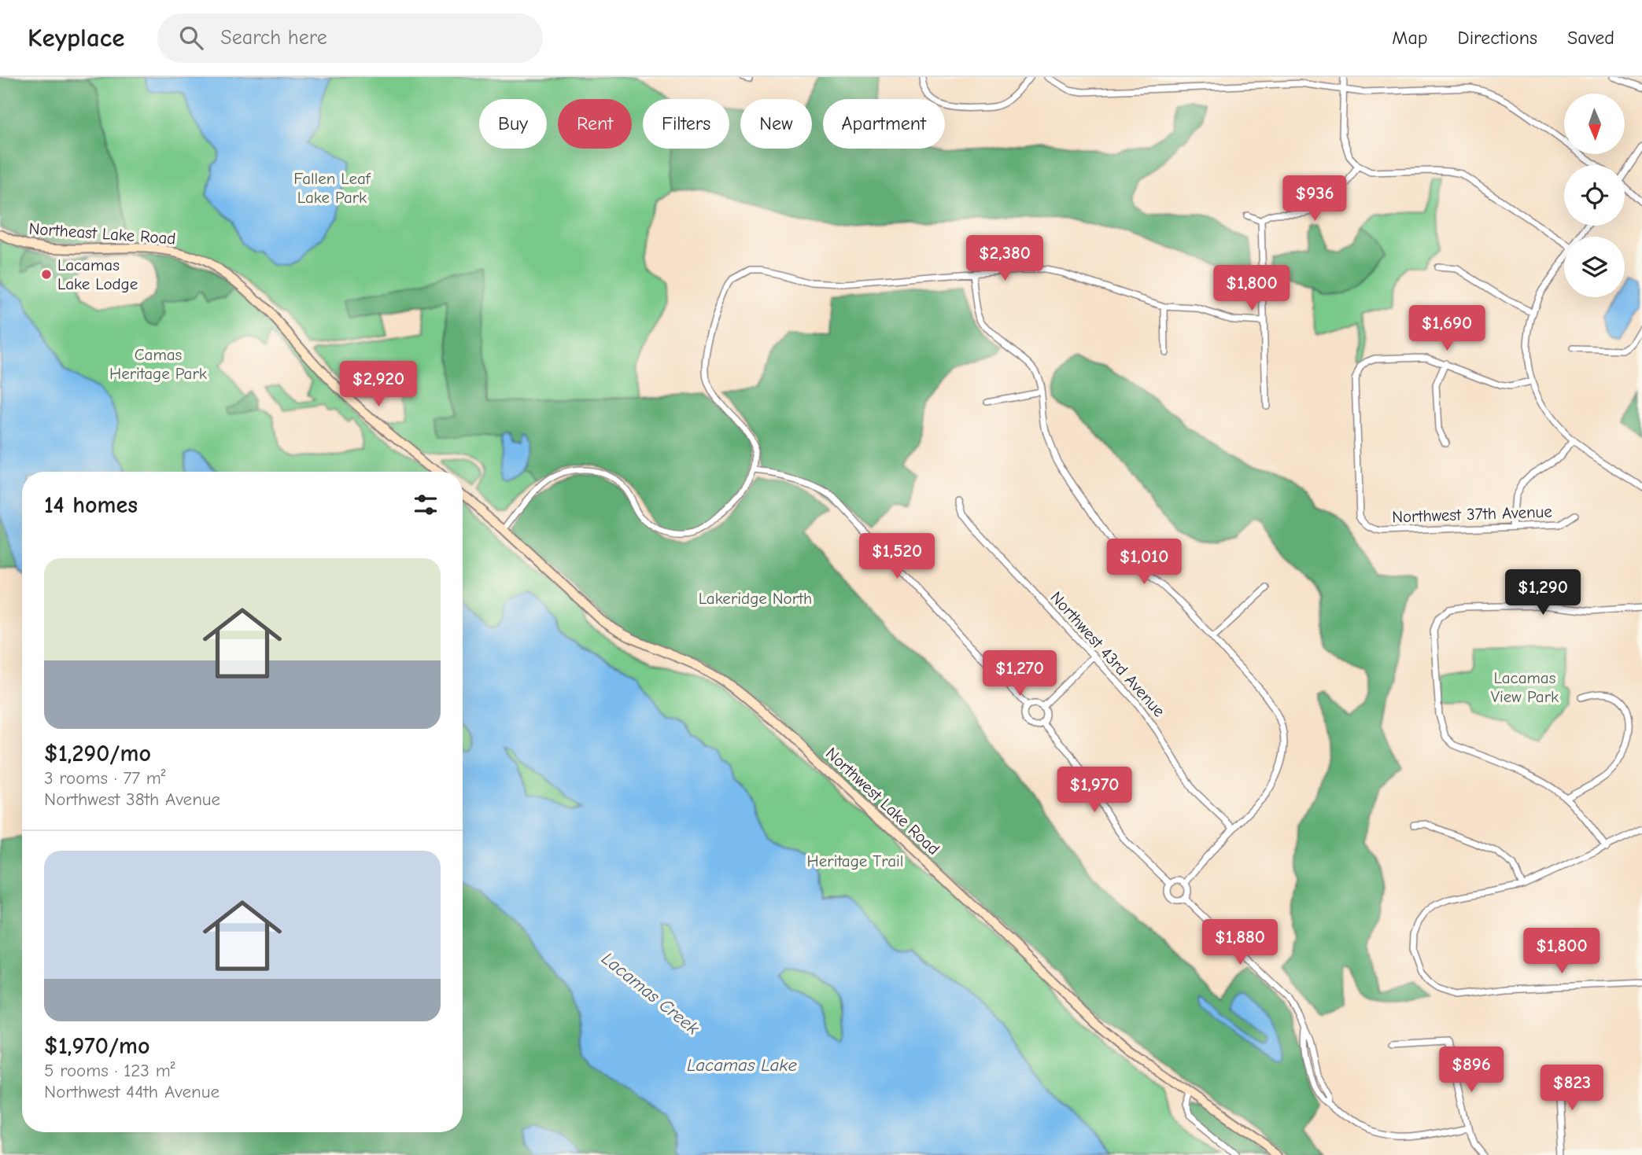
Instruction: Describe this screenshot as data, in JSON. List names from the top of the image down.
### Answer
{
  "streets": {
    "main road": ["Northeast Lake Road", "Northwest Lake Road"],
    "street": ["Northwest 37th Avenue", "Northwest 43rd Avenue"]
  },
  "water": ["Lacamas Creek", "Lacamas Lake"],
  "parks": [
    "Fallen Leaf Lake Park",
    "Camas Heritage Park",
    "Lakeridge North",
    "Lacamas View Park",
    "Heritage Trail"
  ],
  "places": ["Lacamas Lake Lodge"],
  "north": "bottom",
  "page": {
    "header": "Keyplace",
    "search": "Search here",
    "nav": ["Map", "Directions", "Saved"],
    "chip": [
      "Buy",
      "Rent",
      "Filters",
      "New",
      "Apartment"
    ],
    "price": [
      "$936",
      "$2,380",
      "$1,800",
      "$1,690",
      "$2,920",
      "$1,520",
      "$1,010",
      "$1,290",
      "$1,270",
      "$1,970",
      "$1,880",
      "$1,800",
      "$896",
      "$823"
    ],
    "heading": "14 homes",
    "list": [
      {
        "name": "$1,290/mo",
        "note": "3 rooms · 77 m² · Northwest 38th Avenue"
      },
      {
        "name": "$1,970/mo",
        "note": "5 rooms · 123 m² · Northwest 44th Avenue"
      }
    ]
  }
}
